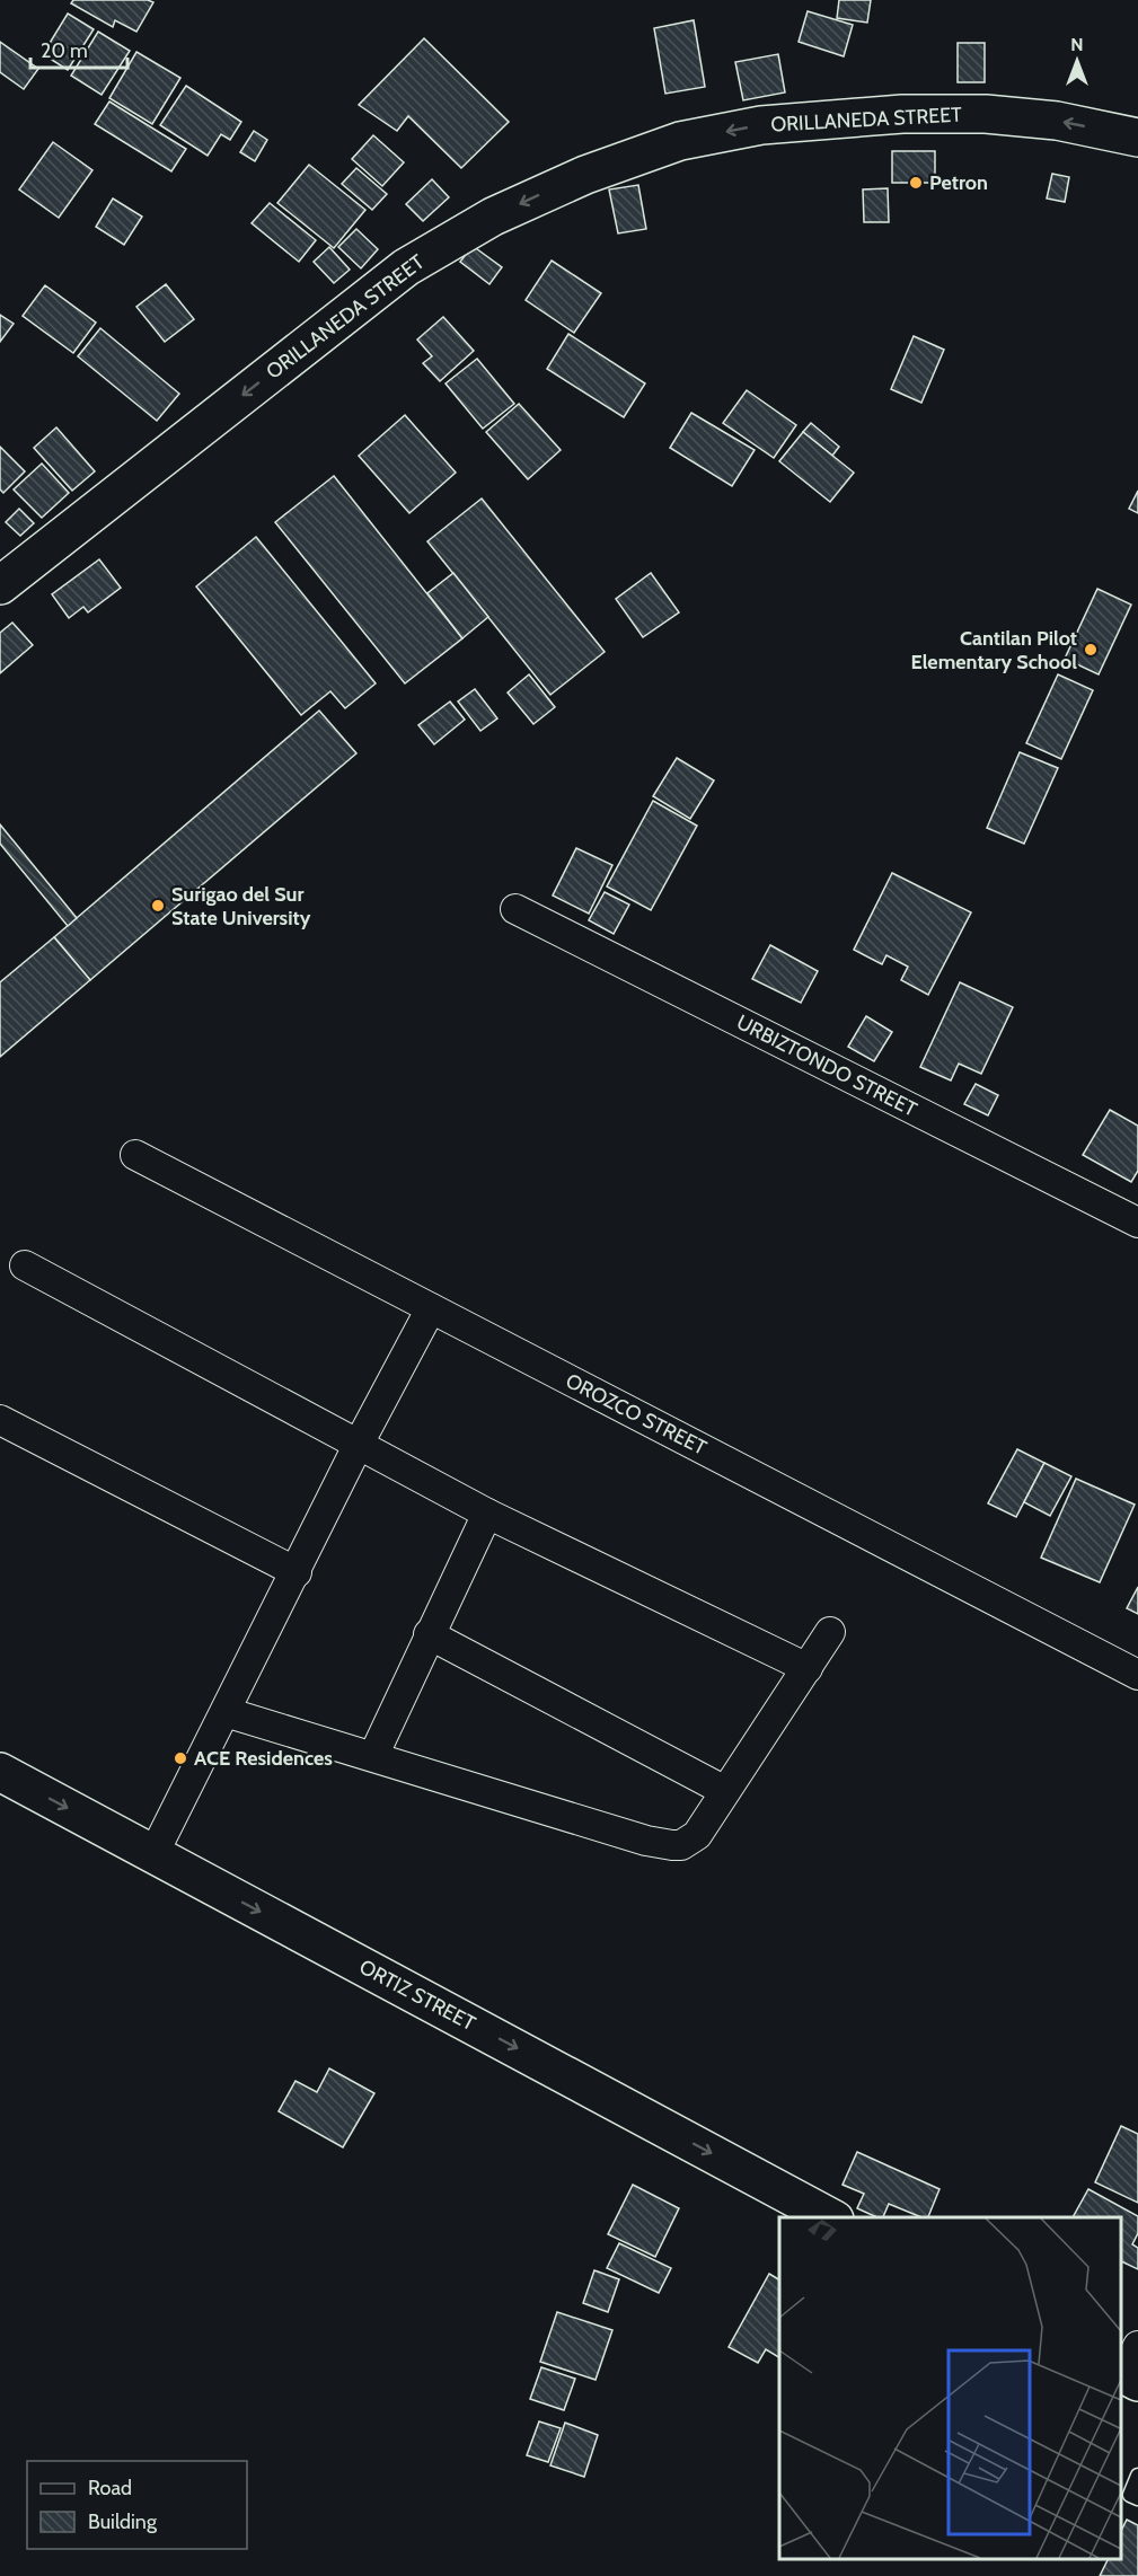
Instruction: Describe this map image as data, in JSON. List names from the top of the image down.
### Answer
{
  "streets": {
    "street": [
      "ORILLANEDA STREET",
      "URBIZTONDO STREET",
      "OROZCO STREET",
      "ORTIZ STREET"
    ]
  },
  "one_way": ["ORILLANEDA STREET"],
  "places": [
    "Petron",
    "Cantilan Pilot Elementary School",
    "Surigao del Sur State University",
    "ACE Residences"
  ],
  "legend": ["Road", "Building"],
  "scale_bar": "20 m",
  "north": "top"
}
